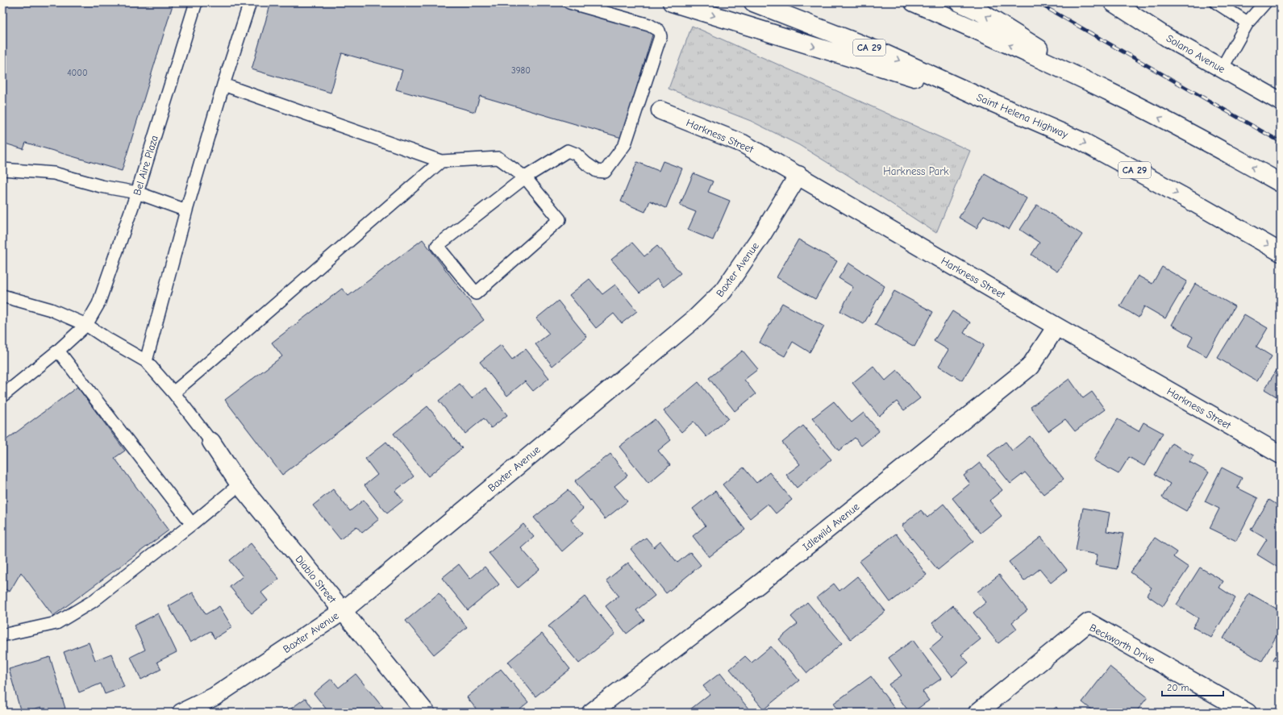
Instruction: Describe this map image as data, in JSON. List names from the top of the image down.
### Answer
{
  "streets": {
    "main road": [
      "CA 29",
      "Solano Avenue",
      "Saint Helena Highway",
      "Harkness Street",
      "Baxter Avenue",
      "Idlewild Avenue",
      "Diablo Street",
      "Beckworth Drive"
    ],
    "lane": ["Bel Aire Plaza"]
  },
  "crossings": [
    ["Harkness Street", "Baxter Avenue"],
    ["Harkness Street", "Idlewild Avenue"],
    ["Baxter Avenue", "Diablo Street"]
  ],
  "parks": ["Harkness Park"],
  "house_numbers": ["3980", "4000"],
  "scale_bar": "20 m"
}
